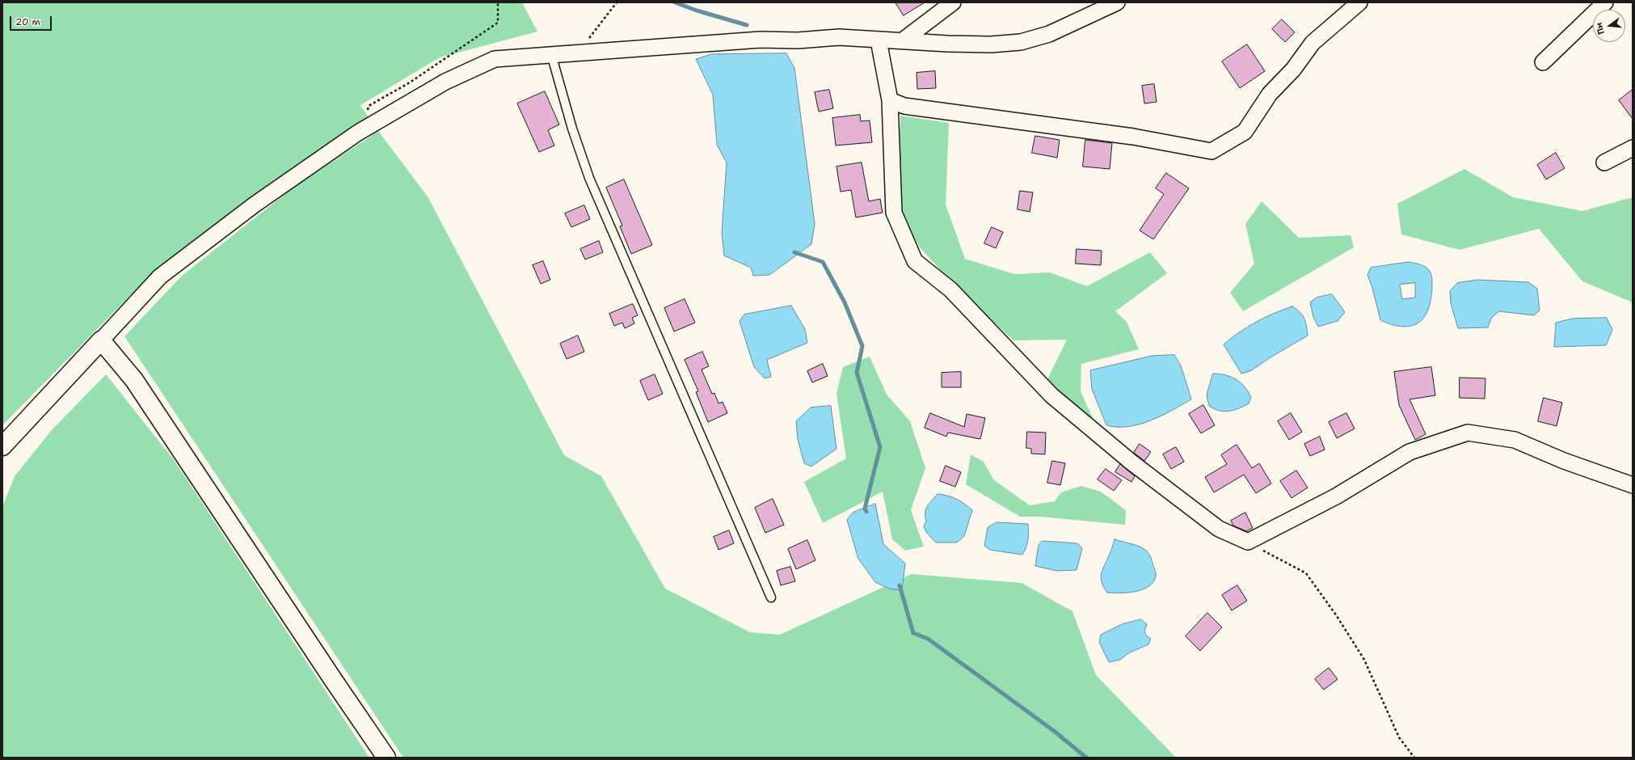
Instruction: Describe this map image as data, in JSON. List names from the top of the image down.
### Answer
{
  "scale_bar": "20 m",
  "north": "left"
}
